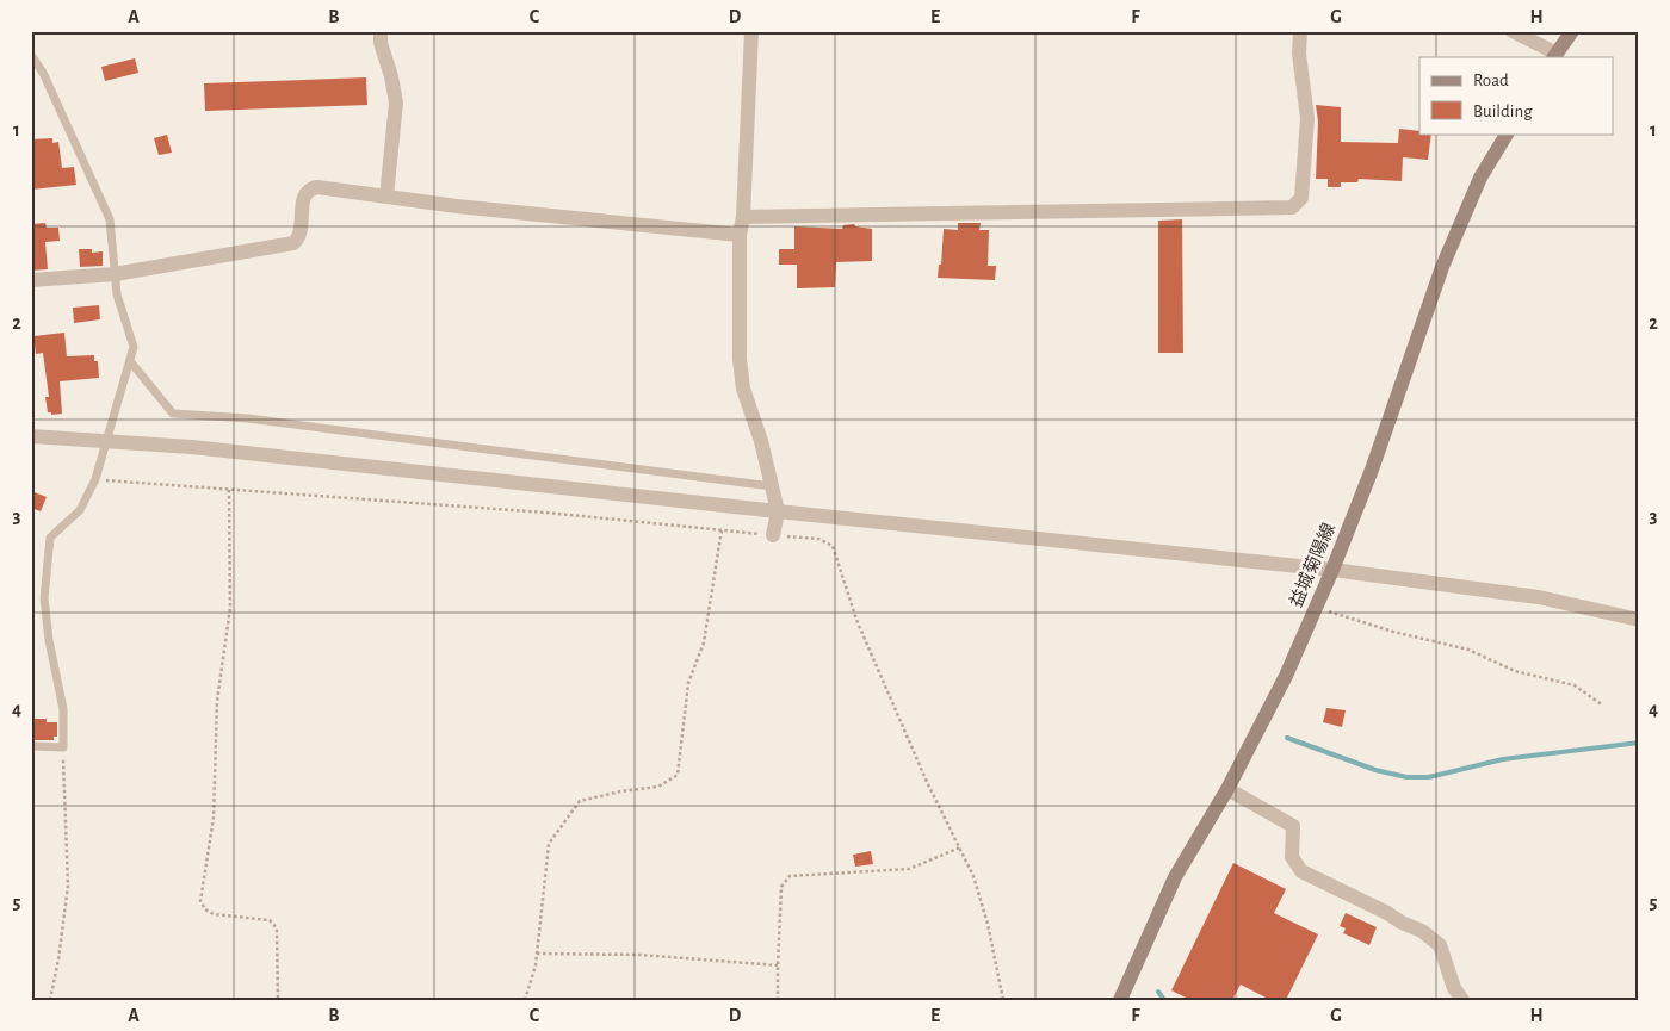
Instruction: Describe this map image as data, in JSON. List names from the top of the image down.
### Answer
{
  "streets": {
    "main road": ["益城菊陽線"]
  },
  "legend": ["Road", "Building"],
  "grid": {
    "columns": [
      "A",
      "B",
      "C",
      "D",
      "E",
      "F",
      "G",
      "H"
    ],
    "rows": [
      "1",
      "2",
      "3",
      "4",
      "5"
    ]
  }
}
